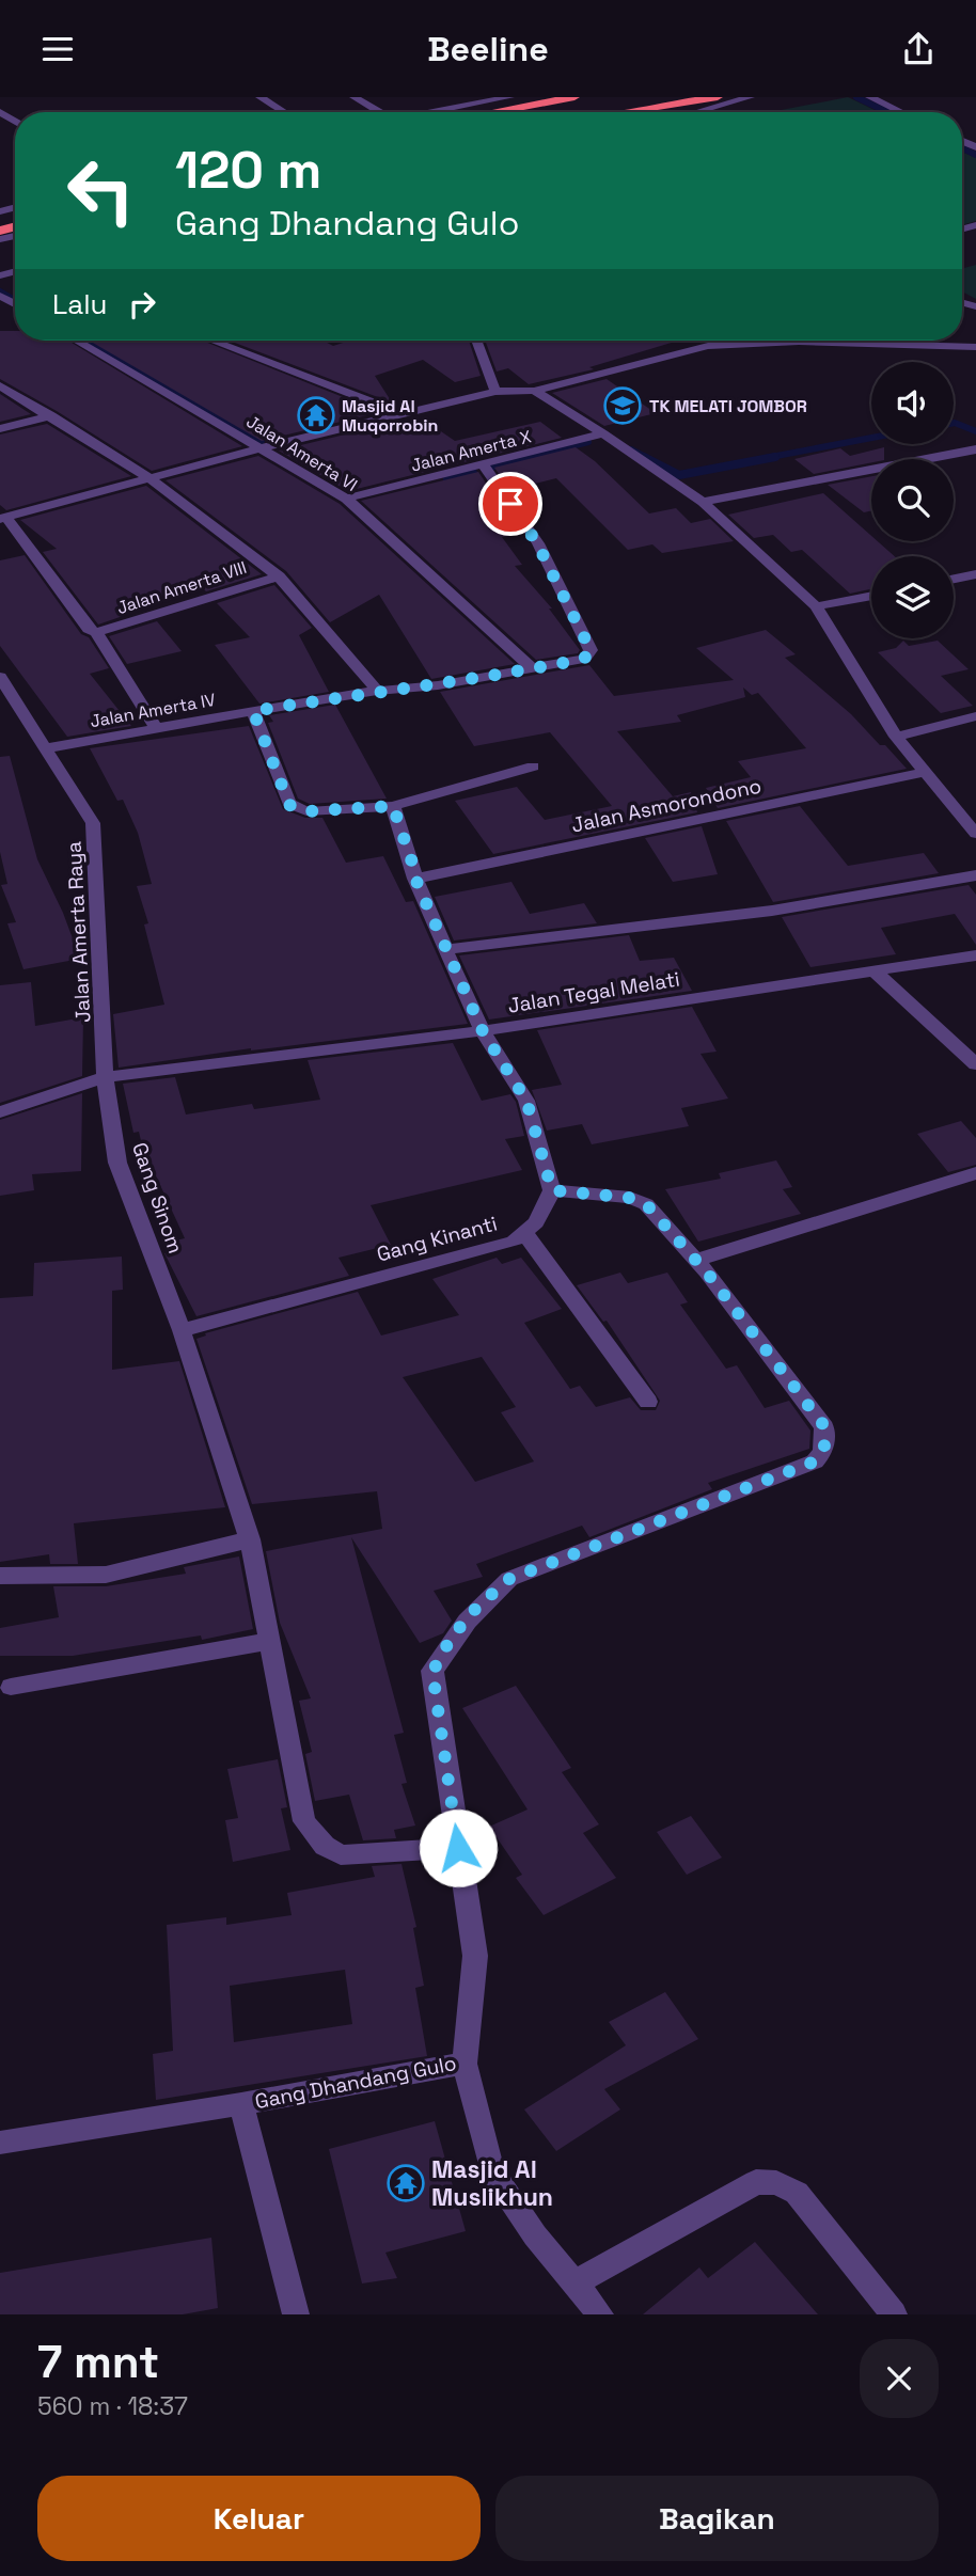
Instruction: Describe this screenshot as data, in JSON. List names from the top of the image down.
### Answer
{
  "streets": {
    "street": [
      "Jalan Amerta X",
      "Jalan Amerta VI",
      "Jalan Amerta VIII",
      "Jalan Amerta IV",
      "Jalan Asmorondono",
      "Jalan Amerta Raya",
      "Jalan Tegal Melati",
      "Gang Sinom",
      "Gang Kinanti",
      "Gang Dhandang Gulo"
    ]
  },
  "crossings": [
    ["Jalan Amerta X", "Jalan Amerta VI"],
    ["Jalan Amerta X", "Jalan Amerta IV"],
    ["Jalan Amerta VI", "Jalan Amerta IV"],
    ["Jalan Amerta IV", "Jalan Amerta Raya"],
    ["Jalan Amerta Raya", "Jalan Tegal Melati"],
    ["Jalan Amerta Raya", "Gang Sinom"],
    ["Jalan Tegal Melati", "Gang Sinom"],
    ["Gang Sinom", "Gang Kinanti"],
    ["Gang Sinom", "Gang Dhandang Gulo"],
    ["Gang Kinanti", "Gang Dhandang Gulo"]
  ],
  "places": {
    "school or university": ["TK MELATI JOMBOR"],
    "temple": ["Masjid Al Muqorrobin", "Masjid Al Muslikhun"]
  },
  "page": {
    "header": "Beeline",
    "turn": ["120 m", "Gang Dhandang Gulo"],
    "then": "Lalu",
    "heading": ["7 mnt", "560 m · 18:37"],
    "buttons": ["Keluar", "Bagikan"]
  }
}
